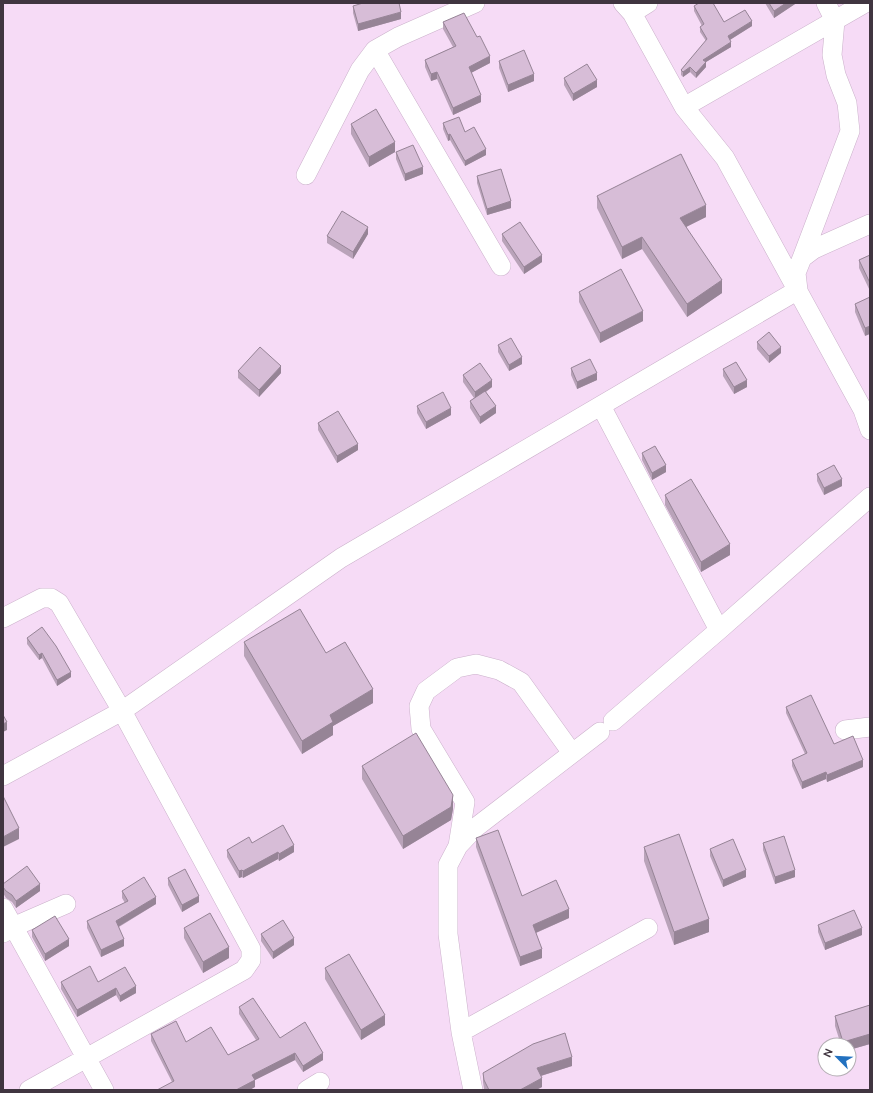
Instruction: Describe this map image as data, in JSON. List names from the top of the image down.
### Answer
{
  "north": "top left"
}
